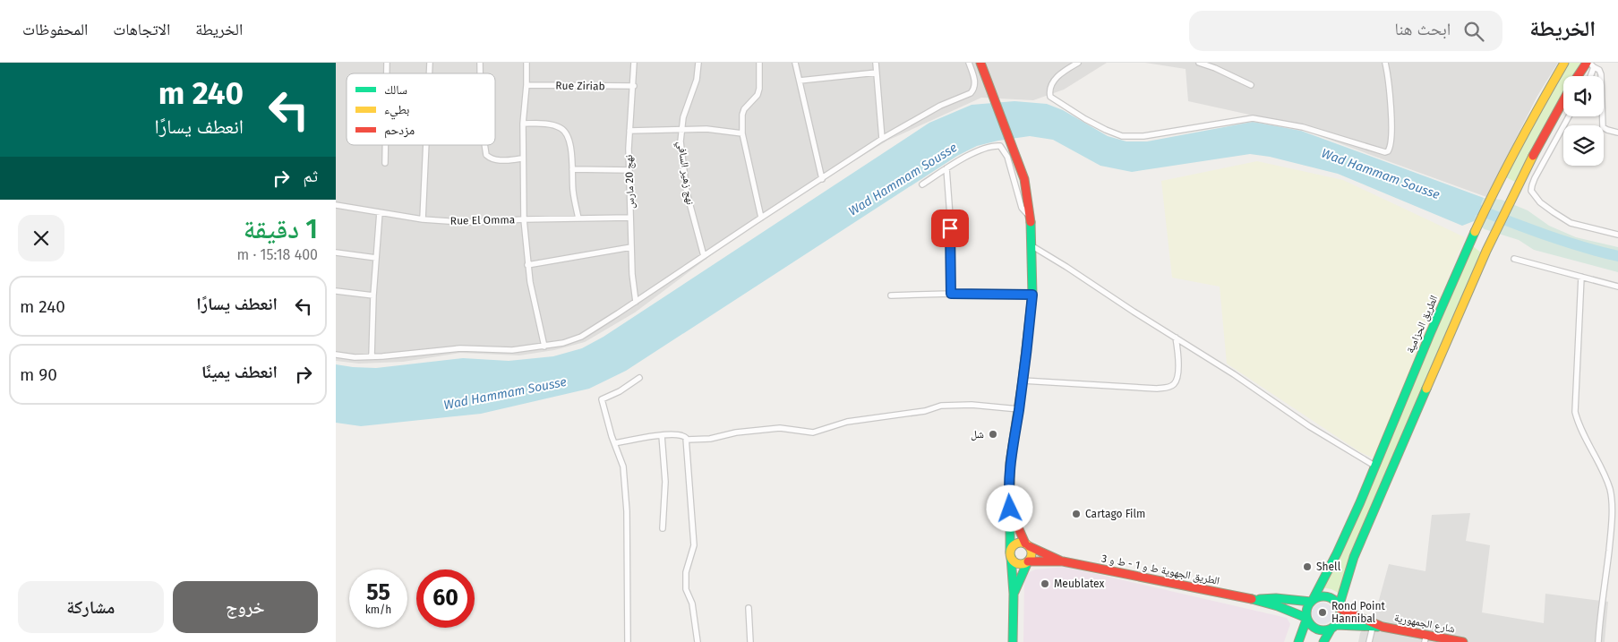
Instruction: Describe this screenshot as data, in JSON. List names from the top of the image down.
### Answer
{
  "streets": {
    "main road": ["الطريق الحزامية", "الطريق الجهوية ط و 1 - ط و 3", "شارع الجمهورية"],
    "street": [
      "Rue Ziriab",
      "نهج زهير السافي",
      "نهج 20 مارس",
      "Rue El Omma"
    ]
  },
  "crossings": [
    ["Rue Ziriab", "نهج 20 مارس"],
    ["نهج 20 مارس", "Rue El Omma"],
    ["الطريق الحزامية", "الطريق الجهوية ط و 1 - ط و 3"],
    ["الطريق الحزامية", "شارع الجمهورية"],
    ["الطريق الجهوية ط و 1 - ط و 3", "شارع الجمهورية"]
  ],
  "water": ["Wad Hammam Sousse"],
  "places": [
    "شل",
    "Cartago Film",
    "Shell",
    "Meublatex",
    "Rond Point Hannibal"
  ],
  "legend": ["سالك", "بطيء", "مزدحم"],
  "page": {
    "header": "الخريطة",
    "search": "ابحث هنا",
    "nav": ["الخريطة", "الاتجاهات", "المحفوظات"],
    "turn": ["240 m", "انعطف يسارًا"],
    "then": "ثم",
    "heading": ["1 دقيقة", "400 m · 15:18"],
    "list": [
      {
        "name": "انعطف يسارًا",
        "value": "240 m"
      },
      {
        "name": "انعطف يمينًا",
        "value": "90 m"
      }
    ],
    "speed": "55 km/h",
    "limit": "60",
    "buttons": ["خروج", "مشاركة"]
  }
}
